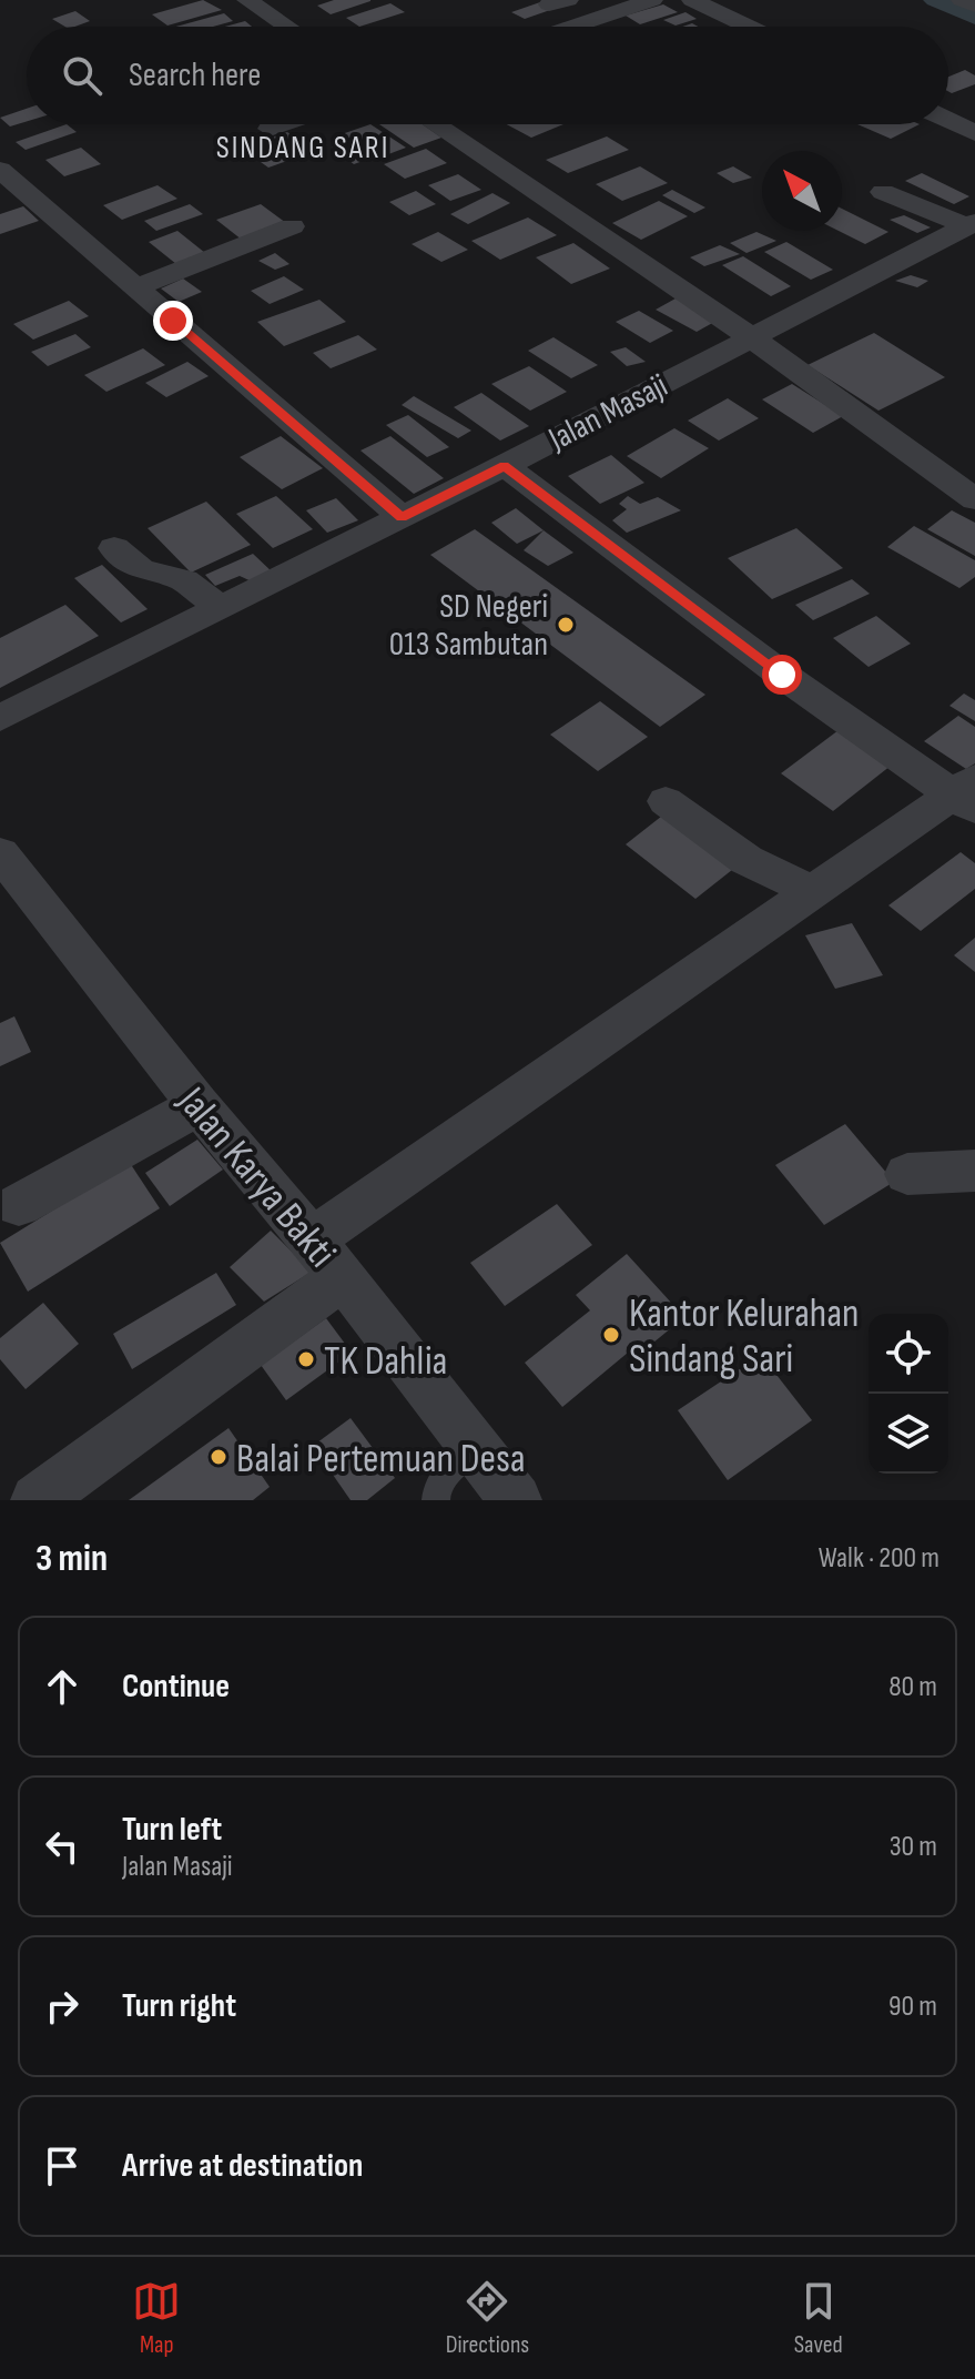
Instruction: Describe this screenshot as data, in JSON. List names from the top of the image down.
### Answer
{
  "streets": {
    "street": ["Jalan Masaji", "Jalan Karya Bakti"]
  },
  "districts": ["SINDANG SARI"],
  "places": [
    "SD Negeri 013 Sambutan",
    "Kantor Kelurahan Sindang Sari",
    "TK Dahlia",
    "Balai Pertemuan Desa"
  ],
  "north": "top left",
  "page": {
    "search": "Search here",
    "heading": ["3 min", "Walk · 200 m"],
    "list": [
      ["Continue", "80 m"],
      ["Turn left", "Jalan Masaji", "30 m"],
      ["Turn right", "90 m"],
      "Arrive at destination"
    ],
    "nav": ["Map", "Directions", "Saved"]
  }
}
